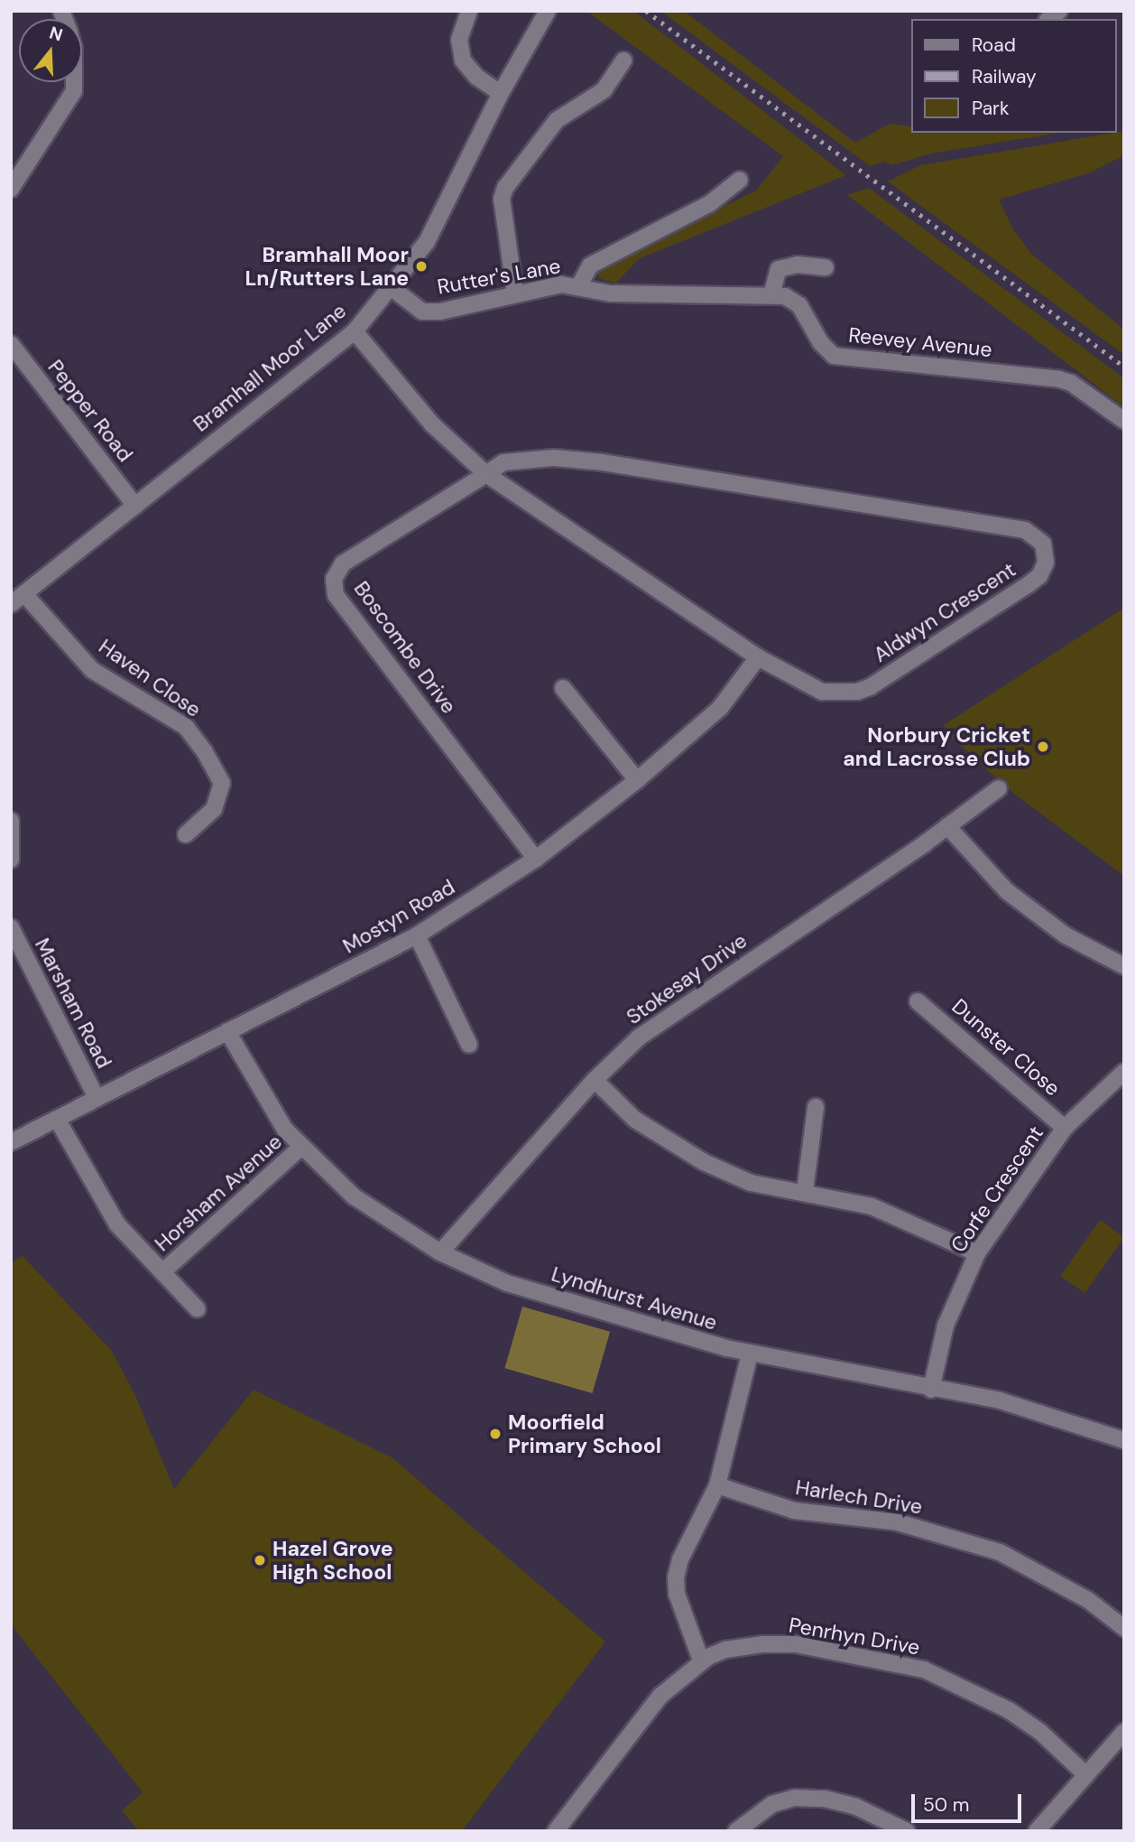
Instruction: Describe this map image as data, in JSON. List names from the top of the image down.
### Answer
{
  "streets": {
    "street": [
      "Rutter's Lane",
      "Reevey Avenue",
      "Bramhall Moor Lane",
      "Pepper Road",
      "Aldwyn Crescent",
      "Boscombe Drive",
      "Haven Close",
      "Mostyn Road",
      "Stokesay Drive",
      "Marsham Road",
      "Dunster Close",
      "Corfe Crescent",
      "Horsham Avenue",
      "Lyndhurst Avenue",
      "Harlech Drive",
      "Penrhyn Drive"
    ]
  },
  "crossings": [
    ["Rutter's Lane", "Reevey Avenue"],
    ["Rutter's Lane", "Bramhall Moor Lane"],
    ["Bramhall Moor Lane", "Pepper Road"],
    ["Bramhall Moor Lane", "Aldwyn Crescent"],
    ["Bramhall Moor Lane", "Haven Close"],
    ["Aldwyn Crescent", "Boscombe Drive"],
    ["Aldwyn Crescent", "Mostyn Road"],
    ["Boscombe Drive", "Mostyn Road"],
    ["Mostyn Road", "Marsham Road"],
    ["Mostyn Road", "Lyndhurst Avenue"],
    ["Stokesay Drive", "Lyndhurst Avenue"],
    ["Dunster Close", "Corfe Crescent"],
    ["Corfe Crescent", "Lyndhurst Avenue"],
    ["Horsham Avenue", "Lyndhurst Avenue"]
  ],
  "places": [
    "Bramhall Moor Ln/Rutters Lane",
    "Norbury Cricket and Lacrosse Club",
    "Moorfield Primary School",
    "Hazel Grove High School"
  ],
  "legend": ["Road", "Railway", "Park"],
  "scale_bar": "50 m",
  "north": "top"
}
